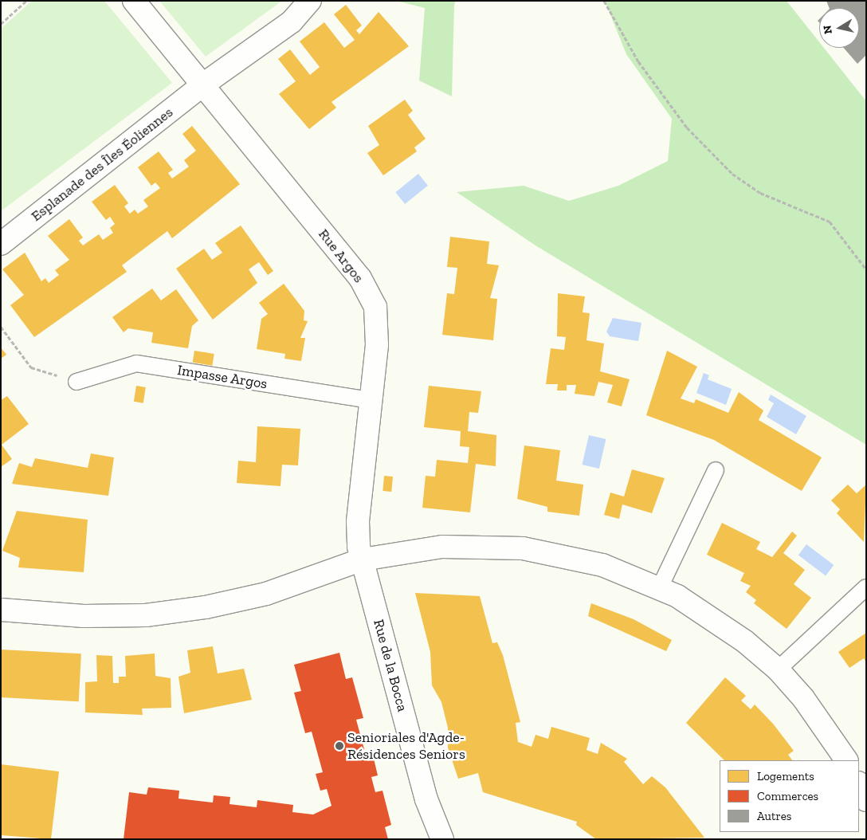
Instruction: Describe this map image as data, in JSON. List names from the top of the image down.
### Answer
{
  "streets": {
    "street": ["Esplanade des Îles Éoliennes", "Rue Argos", "Rue de la Bocca"],
    "lane": ["Impasse Argos"]
  },
  "crossings": [
    ["Esplanade des Îles Éoliennes", "Rue Argos"],
    ["Rue Argos", "Impasse Argos"],
    ["Rue Argos", "Rue de la Bocca"]
  ],
  "places": ["Senioriales d'Agde- Résidences Seniors"],
  "legend": ["Logements", "Commerces", "Autres"],
  "north": "left"
}
